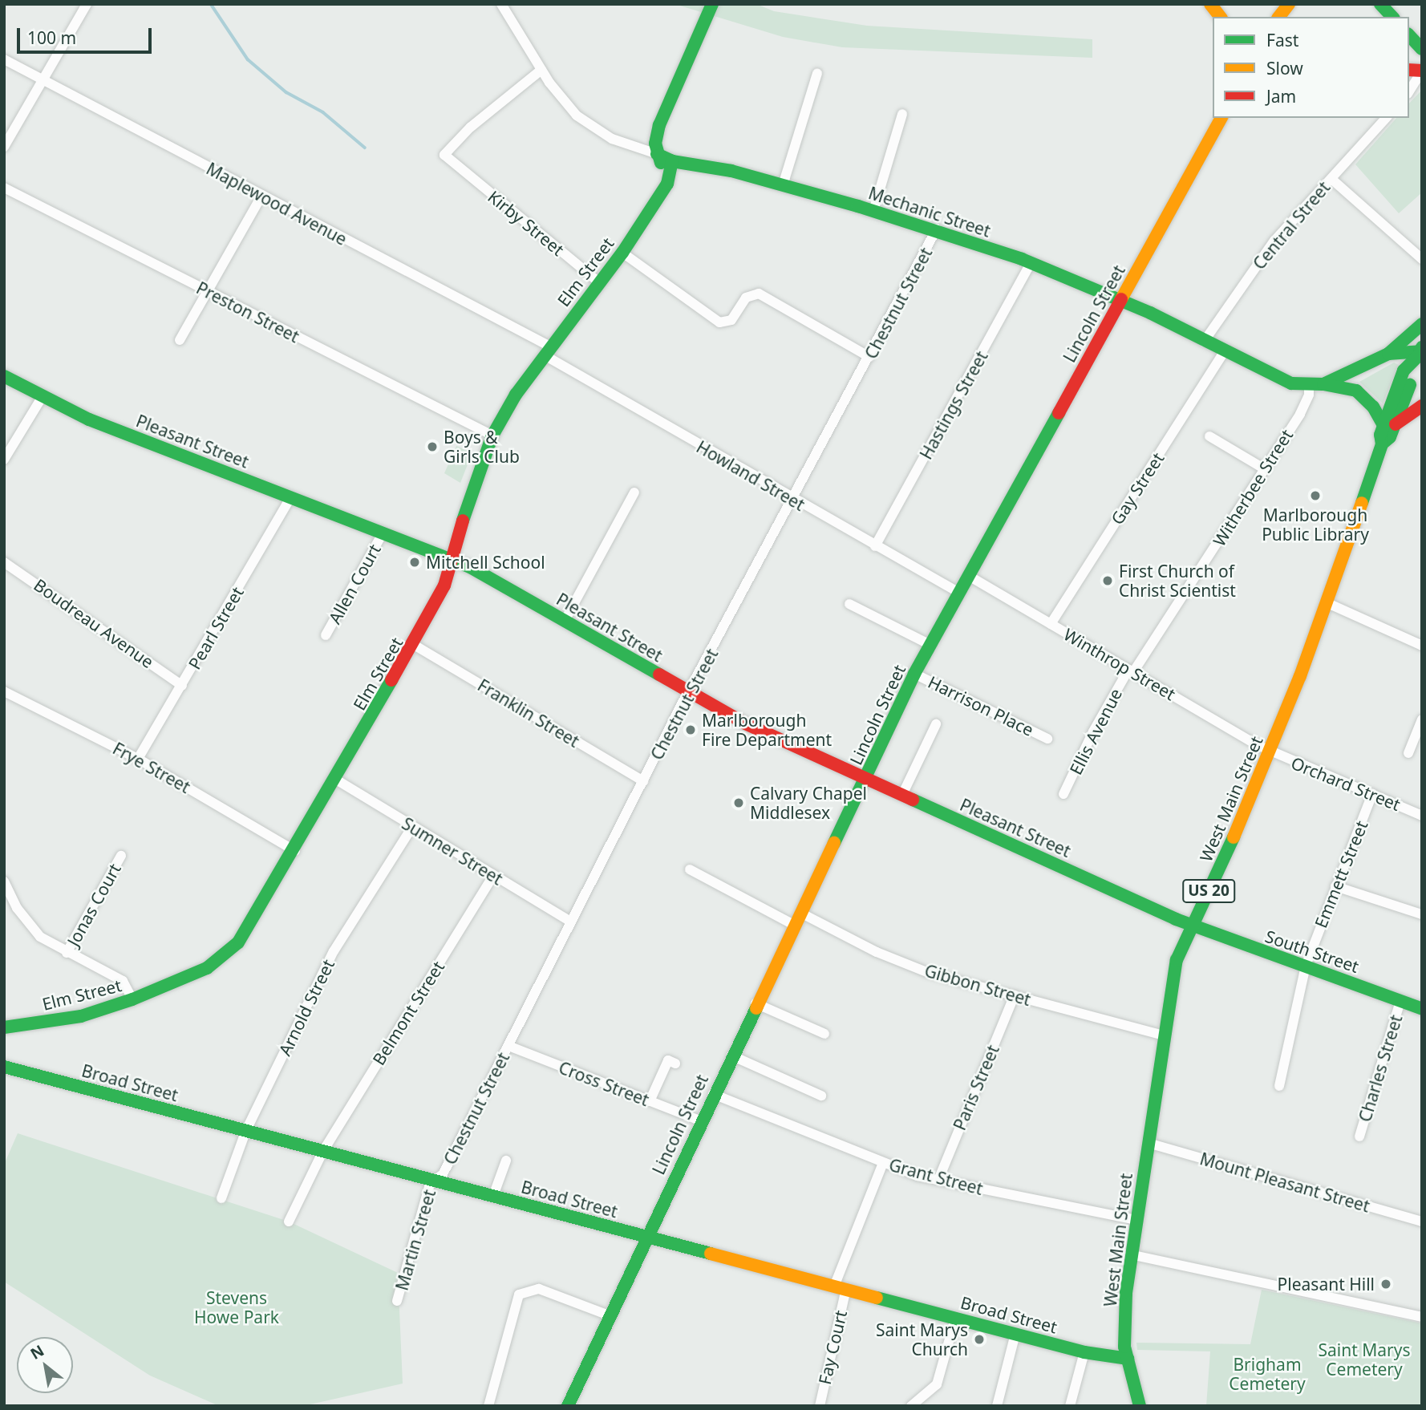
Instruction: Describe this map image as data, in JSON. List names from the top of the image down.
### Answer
{
  "streets": {
    "street": [
      "Maplewood Avenue",
      "Mechanic Street",
      "Kirby Street",
      "Central Street",
      "Elm Street",
      "Chestnut Street",
      "Preston Street",
      "Lincoln Street",
      "Hastings Street",
      "Pleasant Street",
      "Howland Street",
      "Witherbee Street",
      "Gay Street",
      "Allen Court",
      "Boudreau Avenue",
      "Pearl Street",
      "Winthrop Street",
      "Harrison Place",
      "Franklin Street",
      "Ellis Avenue",
      "Frye Street",
      "Orchard Street",
      "West Main Street",
      "Sumner Street",
      "Emmett Street",
      "US 20",
      "Jonas Court",
      "South Street",
      "Gibbon Street",
      "Arnold Street",
      "Belmont Street",
      "Charles Street",
      "Broad Street",
      "Cross Street",
      "Paris Street",
      "Grant Street",
      "Mount Pleasant Street",
      "Martin Street",
      "Fay Court"
    ]
  },
  "crossings": [
    ["Maplewood Avenue", "Elm Street"],
    ["Maplewood Avenue", "Howland Street"],
    ["Mechanic Street", "Kirby Street"],
    ["Mechanic Street", "Central Street"],
    ["Mechanic Street", "Elm Street"],
    ["Mechanic Street", "Chestnut Street"],
    ["Mechanic Street", "Lincoln Street"],
    ["Mechanic Street", "Hastings Street"],
    ["Mechanic Street", "Witherbee Street"],
    ["Mechanic Street", "Gay Street"],
    ["Mechanic Street", "West Main Street"],
    ["Kirby Street", "Elm Street"],
    ["Elm Street", "Preston Street"],
    ["Elm Street", "Pleasant Street"],
    ["Elm Street", "Howland Street"],
    ["Elm Street", "Franklin Street"],
    ["Elm Street", "Frye Street"],
    ["Elm Street", "Sumner Street"],
    ["Chestnut Street", "Pleasant Street"],
    ["Chestnut Street", "Howland Street"],
    ["Chestnut Street", "Franklin Street"],
    ["Chestnut Street", "Sumner Street"],
    ["Chestnut Street", "Broad Street"],
    ["Chestnut Street", "Cross Street"],
    ["Chestnut Street", "Martin Street"],
    ["Lincoln Street", "Pleasant Street"],
    ["Lincoln Street", "Howland Street"],
    ["Lincoln Street", "Winthrop Street"],
    ["Lincoln Street", "Harrison Place"],
    ["Lincoln Street", "Gibbon Street"],
    ["Lincoln Street", "Broad Street"],
    ["Lincoln Street", "Cross Street"],
    ["Lincoln Street", "Grant Street"],
    ["Hastings Street", "Howland Street"],
    ["Pleasant Street", "Allen Court"],
    ["Pleasant Street", "Pearl Street"],
    ["Pleasant Street", "West Main Street"],
    ["Pleasant Street", "South Street"],
    ["Witherbee Street", "Winthrop Street"],
    ["Witherbee Street", "Ellis Avenue"],
    ["Gay Street", "Winthrop Street"],
    ["Boudreau Avenue", "Pearl Street"],
    ["Pearl Street", "Frye Street"],
    ["Winthrop Street", "Ellis Avenue"],
    ["Winthrop Street", "Orchard Street"],
    ["Winthrop Street", "West Main Street"],
    ["Orchard Street", "West Main Street"],
    ["Orchard Street", "Emmett Street"],
    ["West Main Street", "South Street"],
    ["West Main Street", "Gibbon Street"],
    ["West Main Street", "Broad Street"],
    ["West Main Street", "Grant Street"],
    ["West Main Street", "Mount Pleasant Street"],
    ["Sumner Street", "Arnold Street"],
    ["Sumner Street", "Belmont Street"],
    ["Emmett Street", "South Street"],
    ["South Street", "Charles Street"],
    ["Gibbon Street", "Paris Street"],
    ["Arnold Street", "Broad Street"],
    ["Belmont Street", "Broad Street"],
    ["Broad Street", "Martin Street"],
    ["Broad Street", "Fay Court"],
    ["Paris Street", "Grant Street"],
    ["Grant Street", "Fay Court"]
  ],
  "parks": ["Stevens Howe Park", "Saint Marys Cemetery", "Brigham Cemetery"],
  "places": [
    "Boys & Girls Club",
    "Marlborough Public Library",
    "Mitchell School",
    "First Church of Christ Scientist",
    "Marlborough Fire Department",
    "Calvary Chapel Middlesex",
    "Pleasant Hill",
    "Saint Marys Church"
  ],
  "legend": ["Fast", "Slow", "Jam"],
  "scale_bar": "100 m",
  "north": "top left"
}
